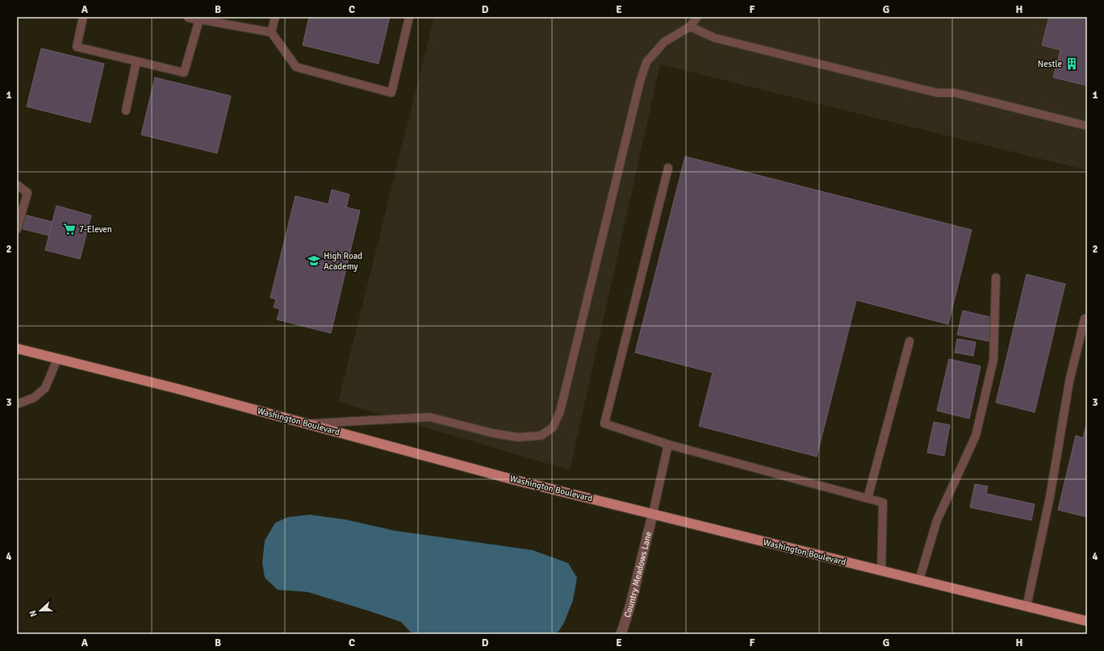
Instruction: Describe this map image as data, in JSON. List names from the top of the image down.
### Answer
{
  "streets": {
    "main road": ["Washington Boulevard"],
    "street": ["Country Meadows Lane"]
  },
  "crossings": [
    ["Washington Boulevard", "Country Meadows Lane"]
  ],
  "places": {
    "building": ["Nestle"],
    "supermarket": ["7-Eleven"],
    "school or university": ["High Road Academy"]
  },
  "north": "left",
  "grid": {
    "columns": [
      "A",
      "B",
      "C",
      "D",
      "E",
      "F",
      "G",
      "H"
    ],
    "rows": [
      "1",
      "2",
      "3",
      "4"
    ]
  }
}
